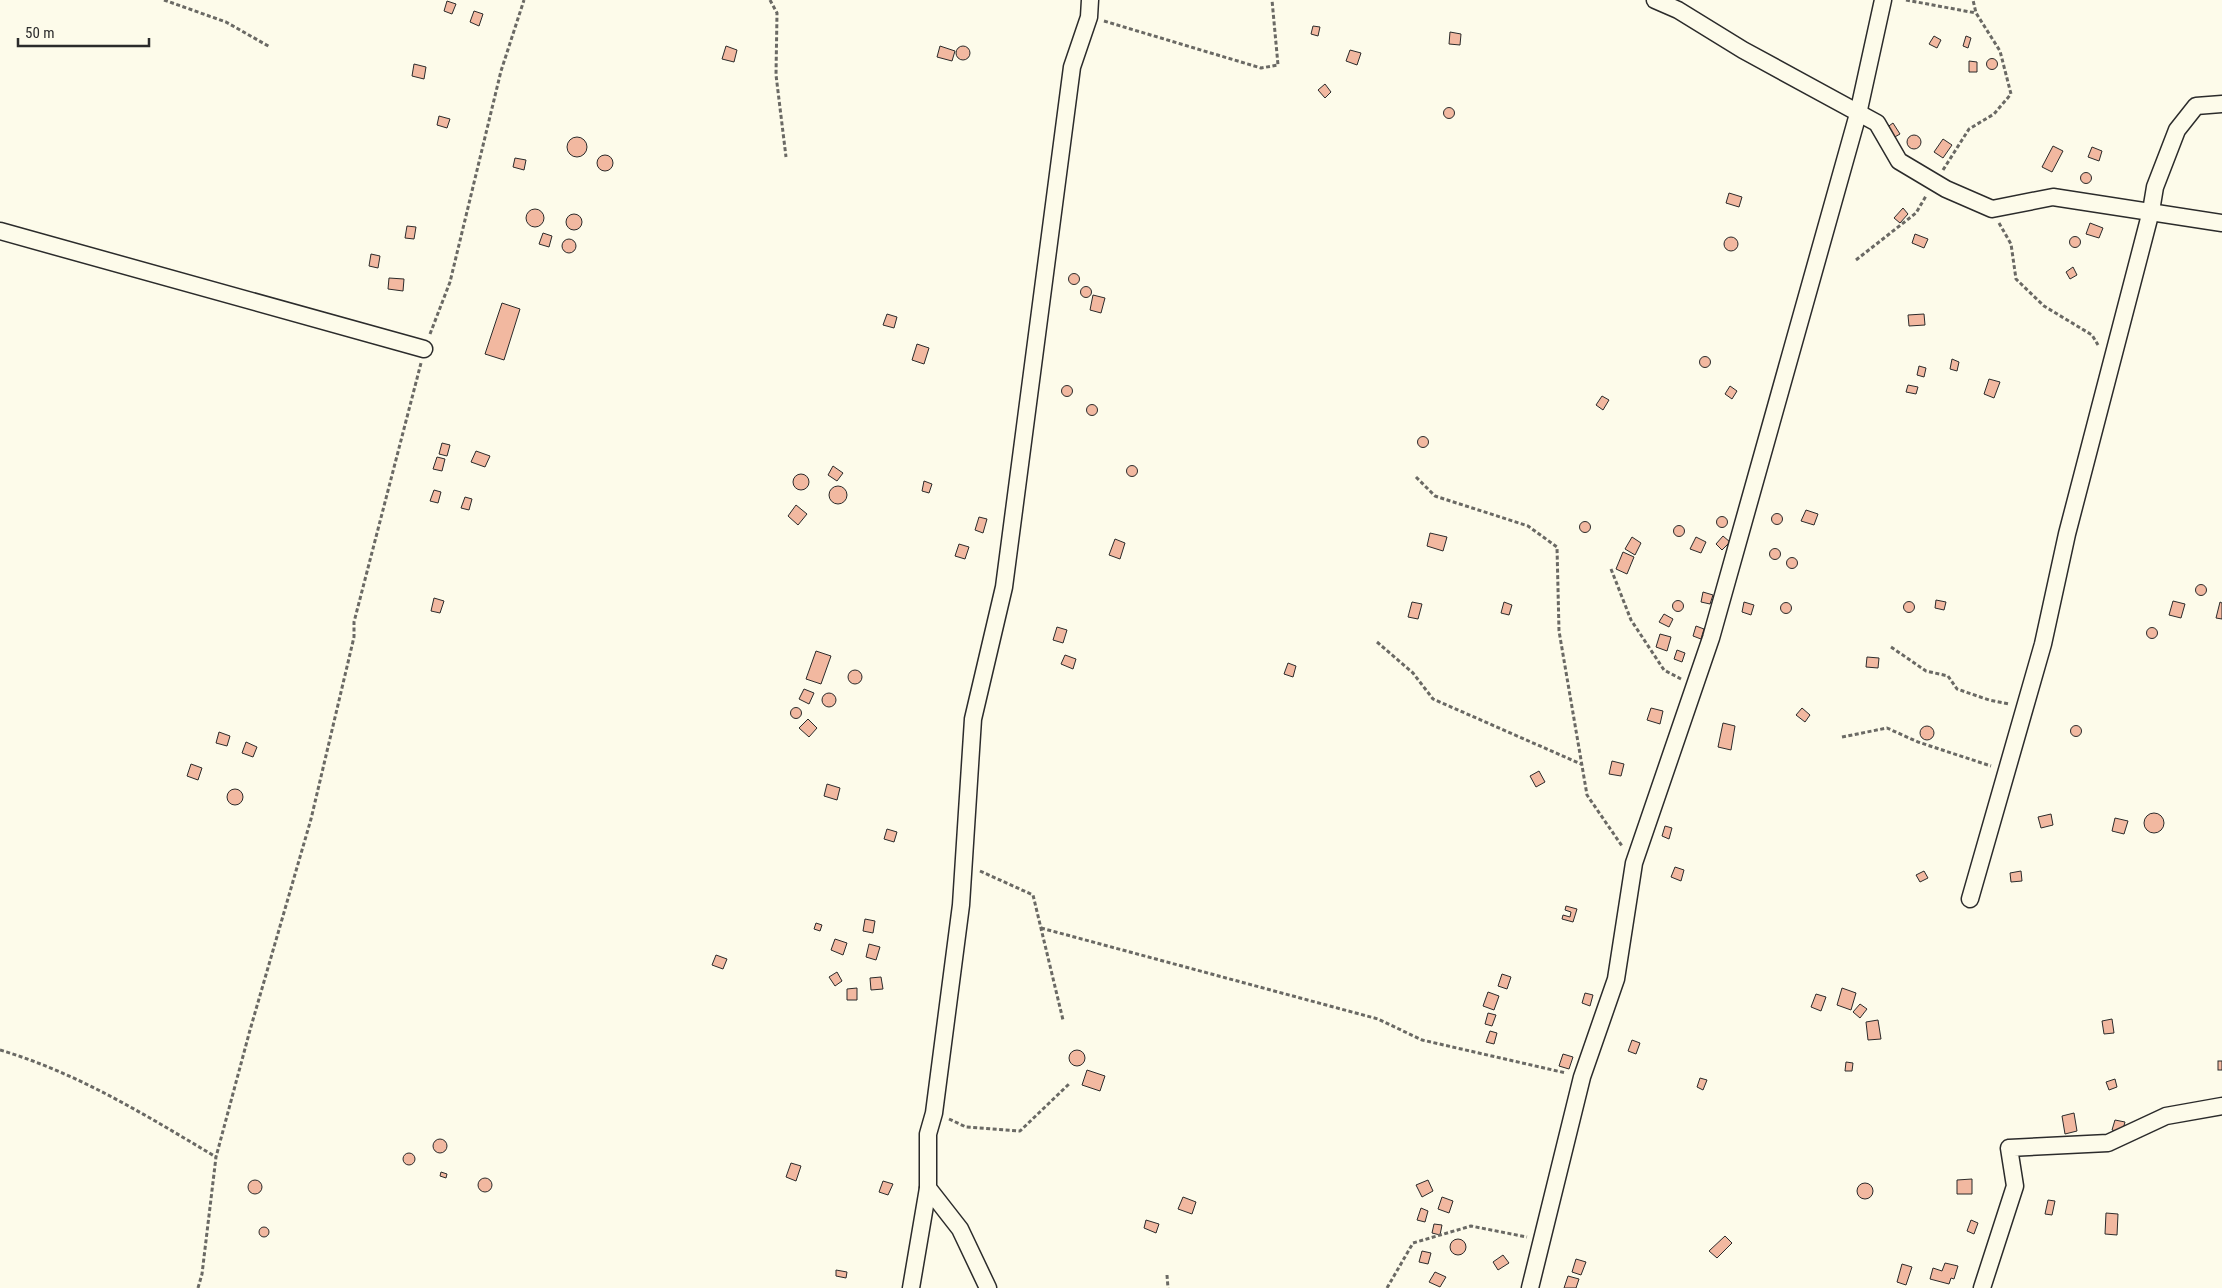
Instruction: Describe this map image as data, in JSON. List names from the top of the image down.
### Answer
{
  "scale_bar": "50 m"
}
